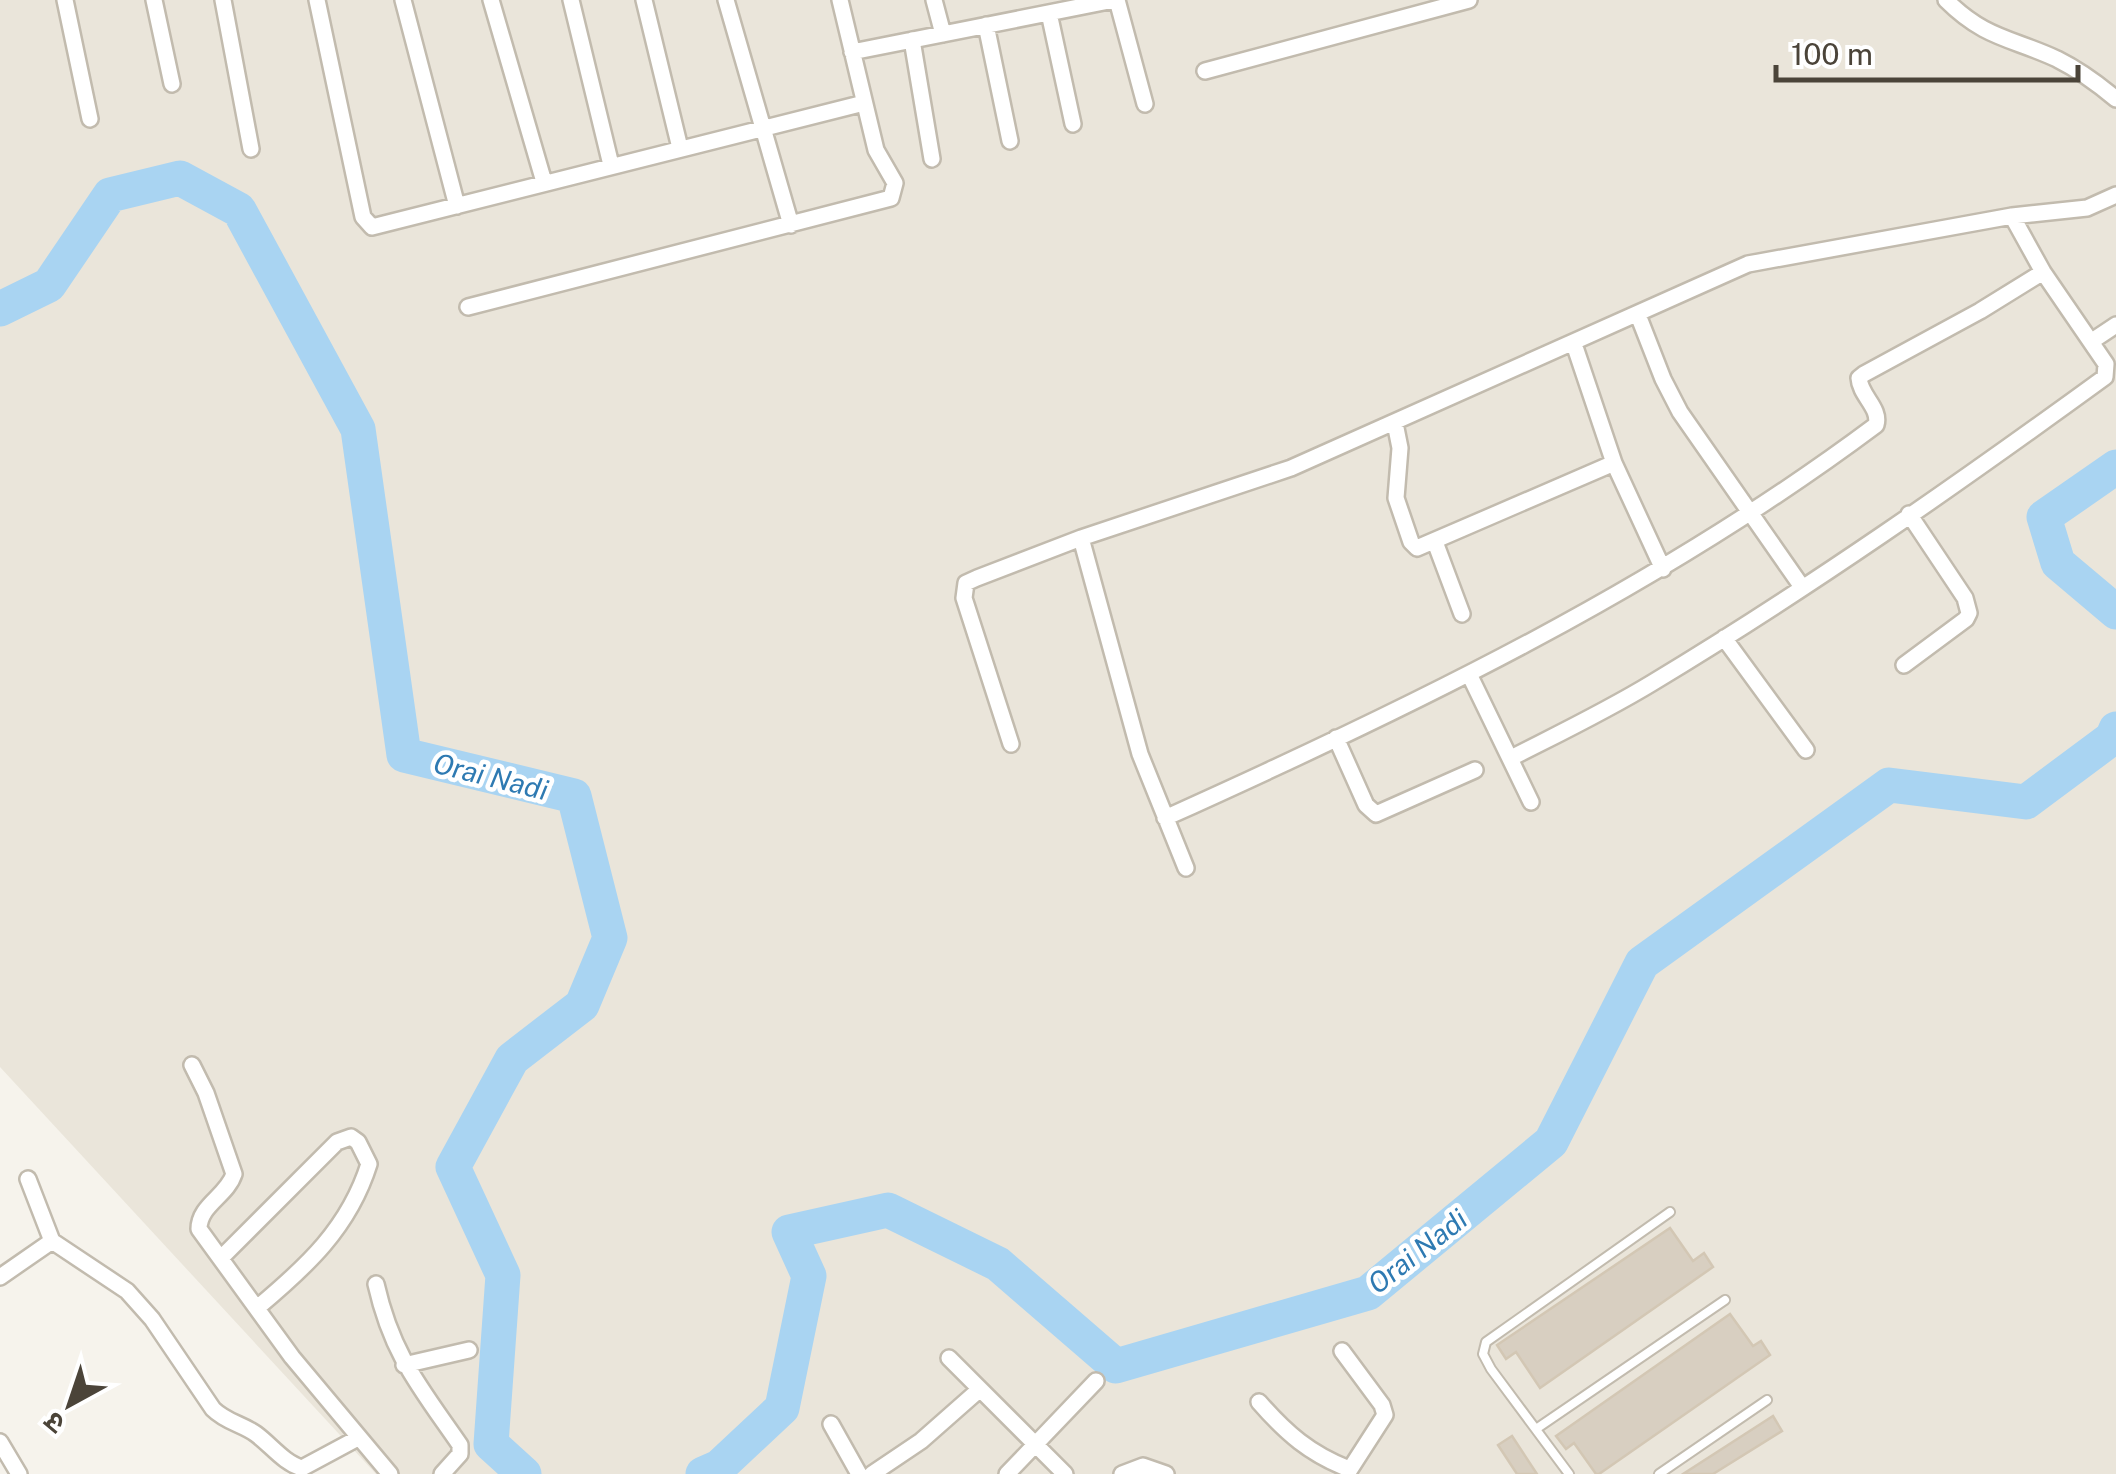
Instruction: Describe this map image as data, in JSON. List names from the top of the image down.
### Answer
{
  "water": ["Orai Nadi"],
  "scale_bar": "100 m",
  "north": "bottom left"
}
